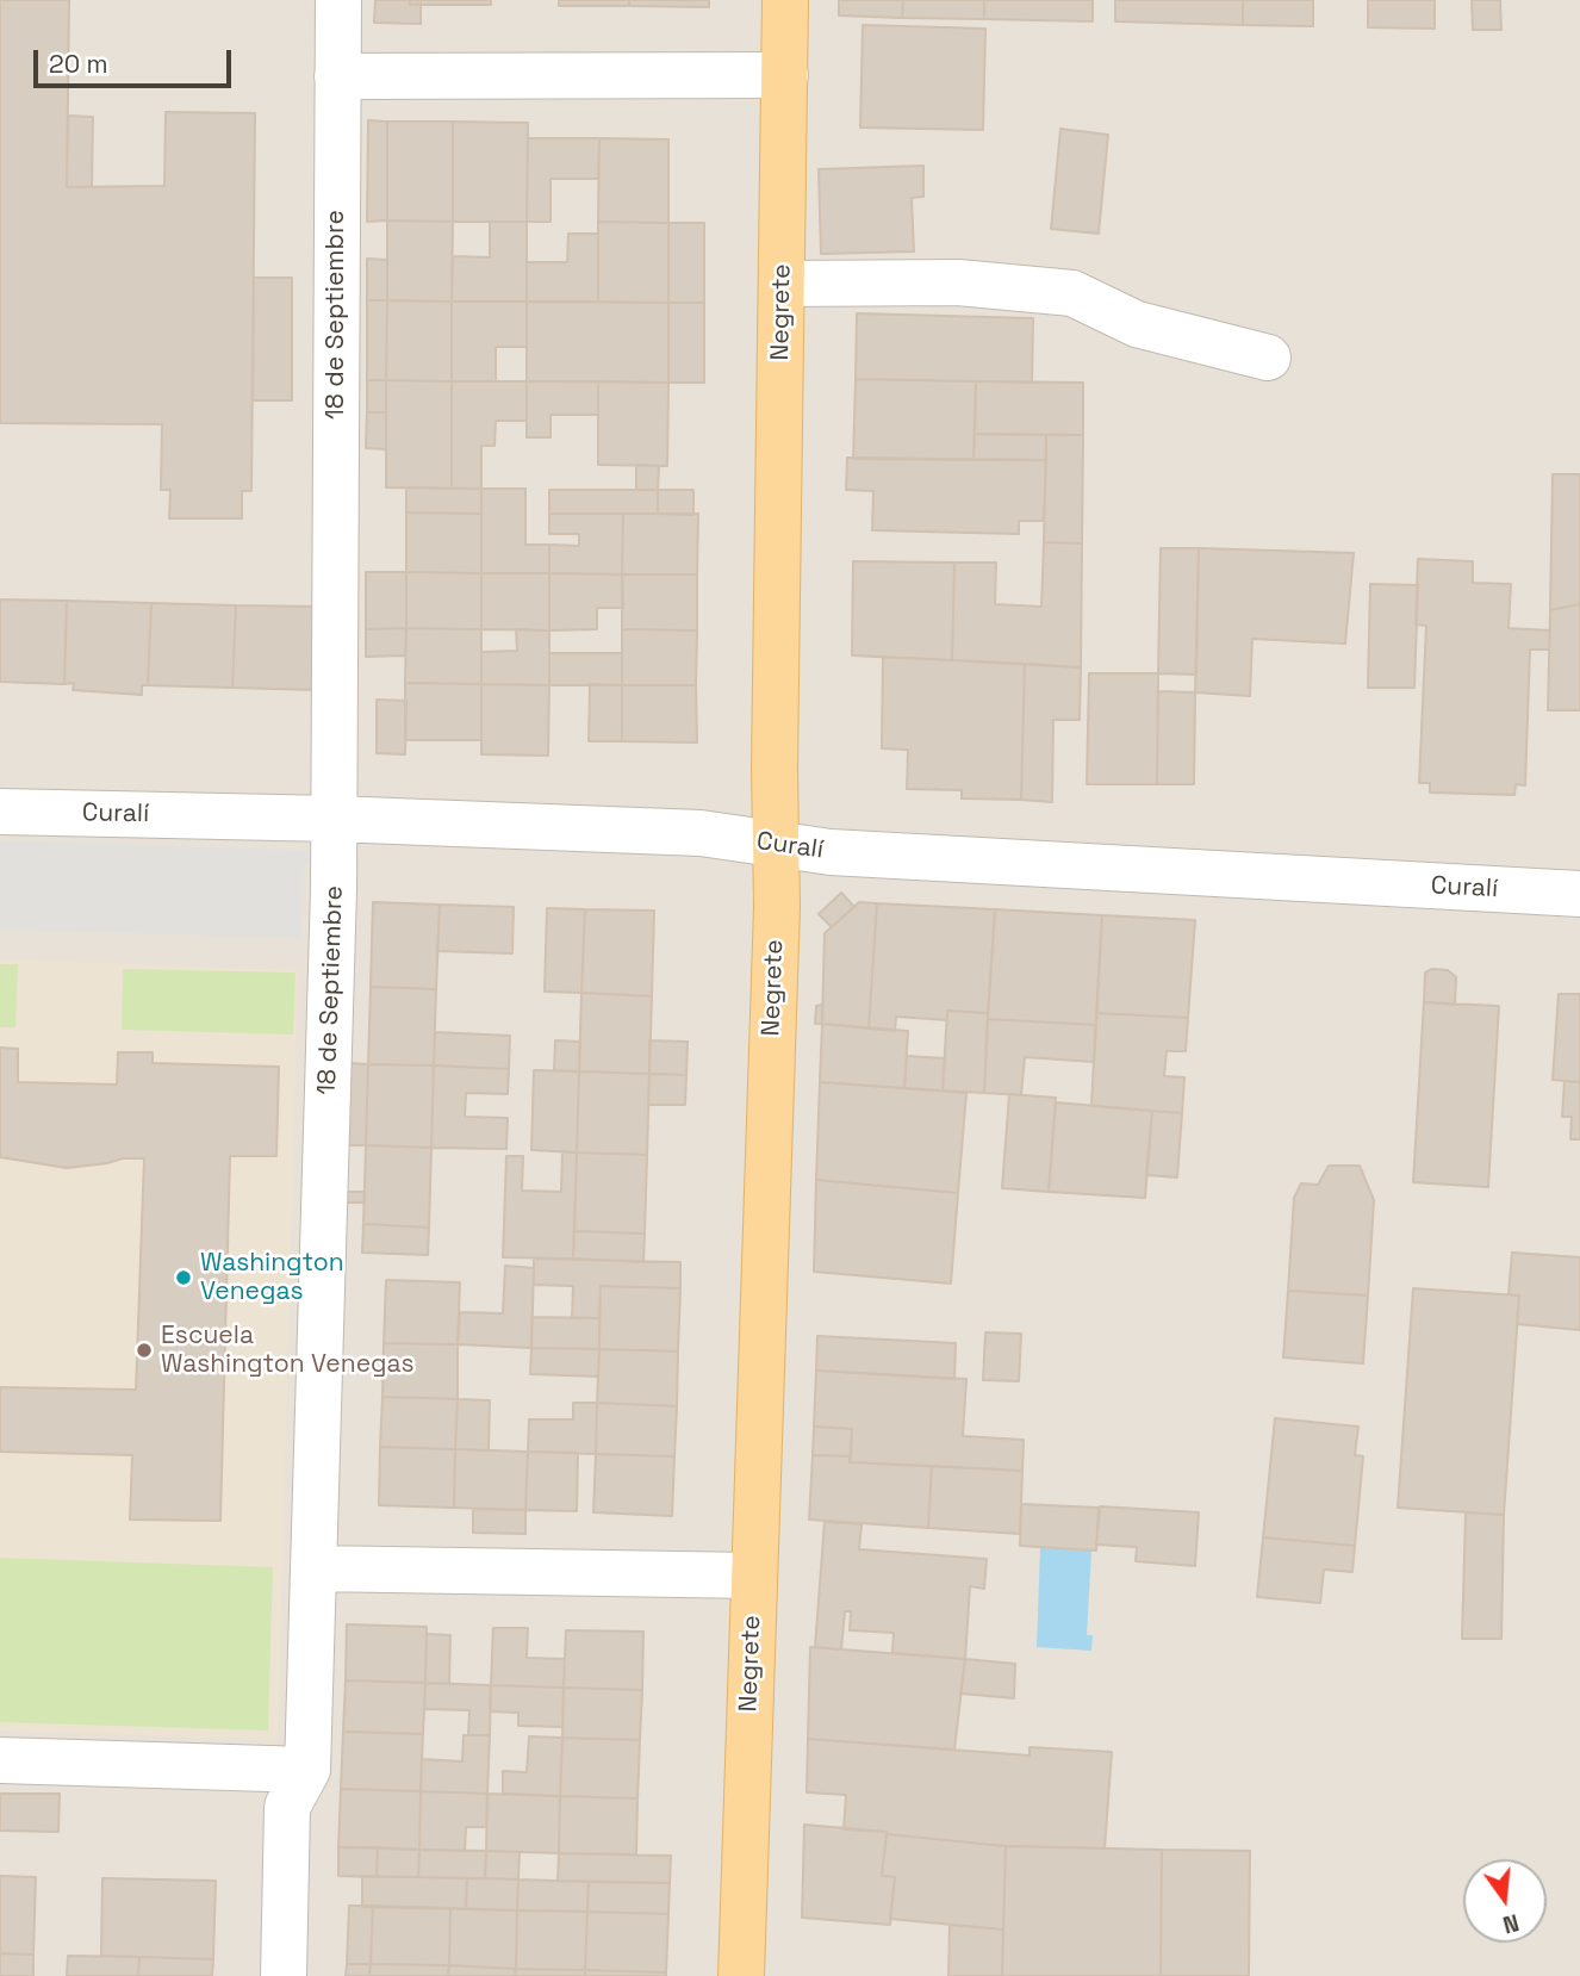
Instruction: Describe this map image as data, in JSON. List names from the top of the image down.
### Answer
{
  "streets": {
    "main road": ["Negrete"],
    "street": ["18 de Septiembre", "Curalí"]
  },
  "crossings": [
    ["Negrete", "Curalí"],
    ["18 de Septiembre", "Curalí"]
  ],
  "places": ["Washington Venegas", "Escuela Washington Venegas"],
  "scale_bar": "20 m",
  "north": "bottom"
}
